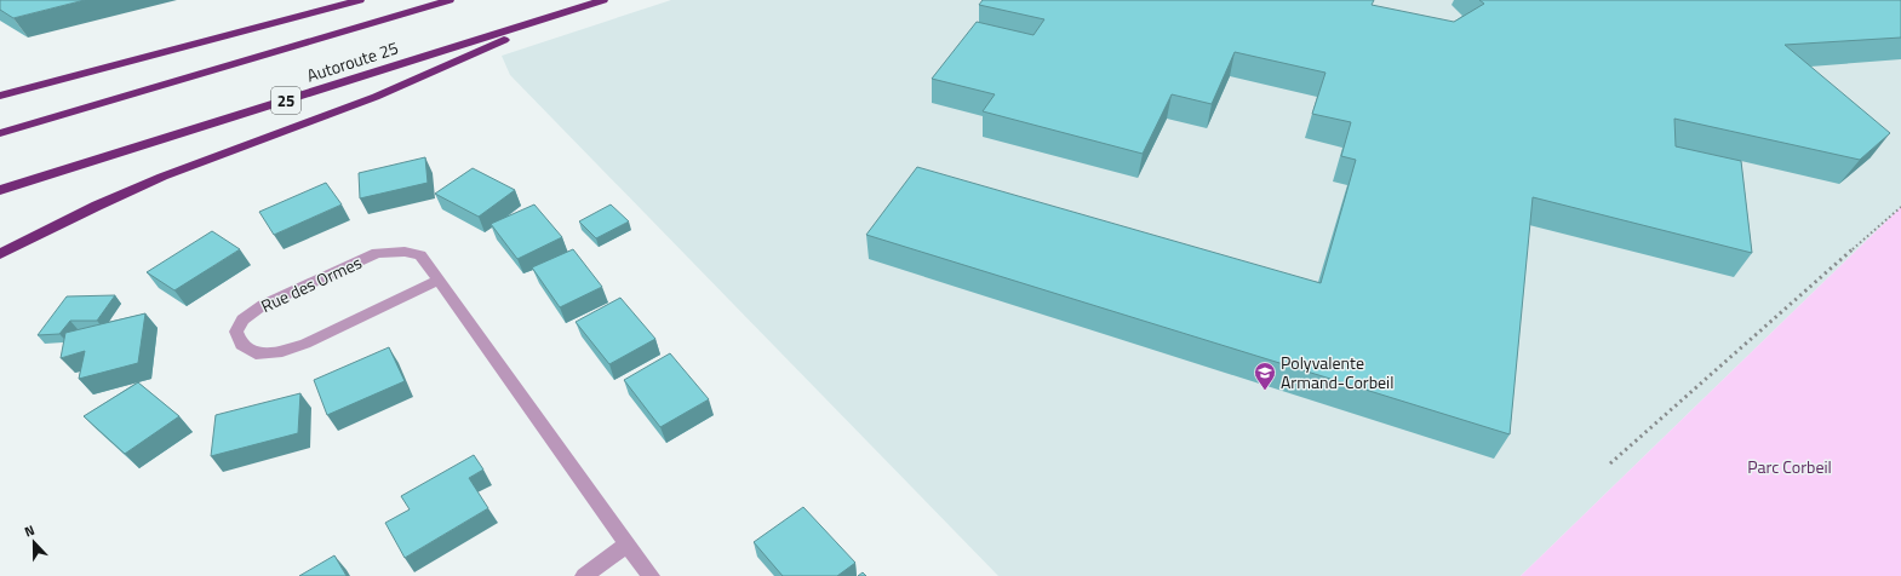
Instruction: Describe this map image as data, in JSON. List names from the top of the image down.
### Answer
{
  "streets": {
    "highway": ["Autoroute 25", "25"],
    "street": ["Rue des Ormes"]
  },
  "parks": ["Parc Corbeil"],
  "places": {
    "school or university": ["Polyvalente Armand-Corbeil"]
  },
  "north": "top"
}
